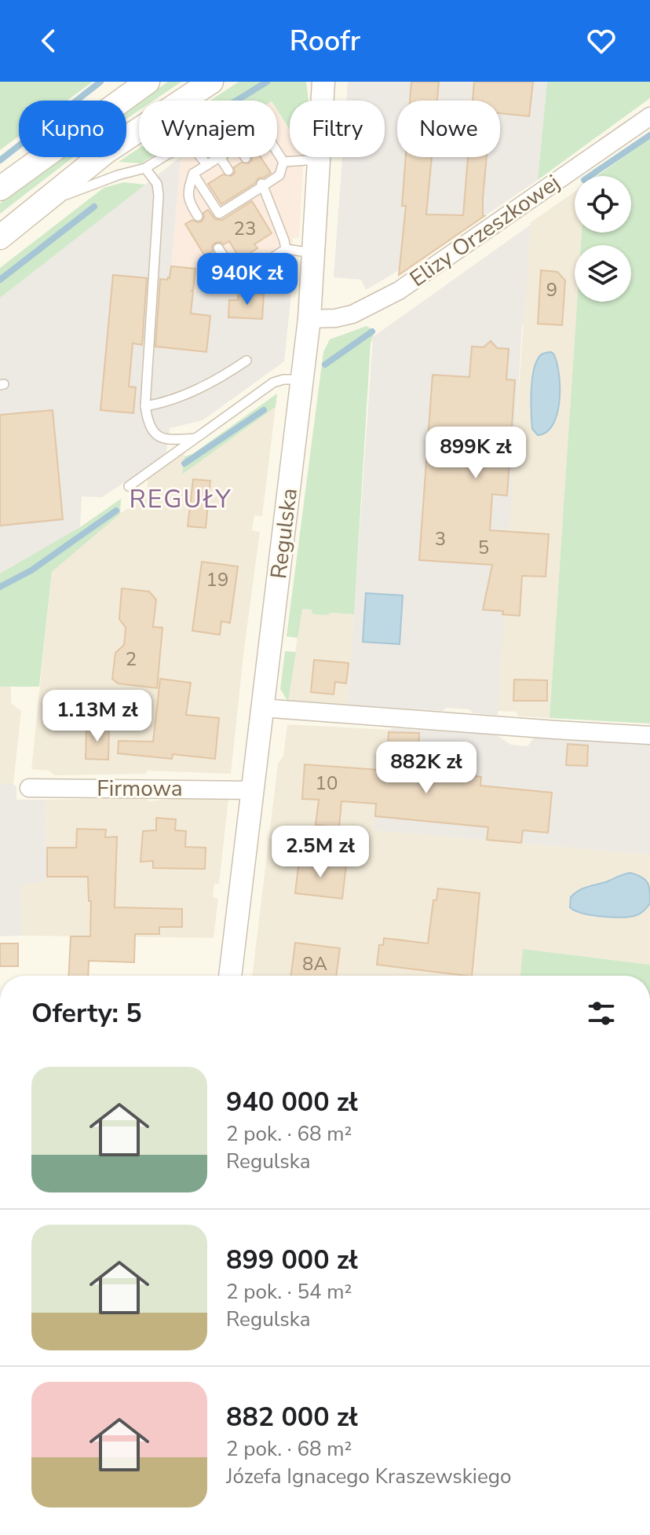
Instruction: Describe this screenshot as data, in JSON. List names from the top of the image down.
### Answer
{
  "streets": {
    "street": ["Elizy Orzeszkowej", "Regulska", "Firmowa"]
  },
  "crossings": [
    ["Elizy Orzeszkowej", "Regulska"],
    ["Regulska", "Firmowa"]
  ],
  "districts": ["REGUŁY"],
  "house_numbers": [
    "23",
    "9",
    "3",
    "5",
    "19",
    "2",
    "10",
    "8A"
  ],
  "page": {
    "header": "Roofr",
    "chip": [
      "Kupno",
      "Wynajem",
      "Filtry",
      "Nowe"
    ],
    "price": [
      "940K zł",
      "899K zł",
      "1.13M zł",
      "882K zł",
      "2.5M zł"
    ],
    "heading": "Oferty: 5",
    "list": [
      {
        "name": "940 000 zł",
        "note": "2 pok. · 68 m² · Regulska"
      },
      {
        "name": "899 000 zł",
        "note": "2 pok. · 54 m² · Regulska"
      },
      {
        "name": "882 000 zł",
        "note": "2 pok. · 68 m² · Józefa Ignacego Kraszewskiego"
      }
    ]
  }
}
